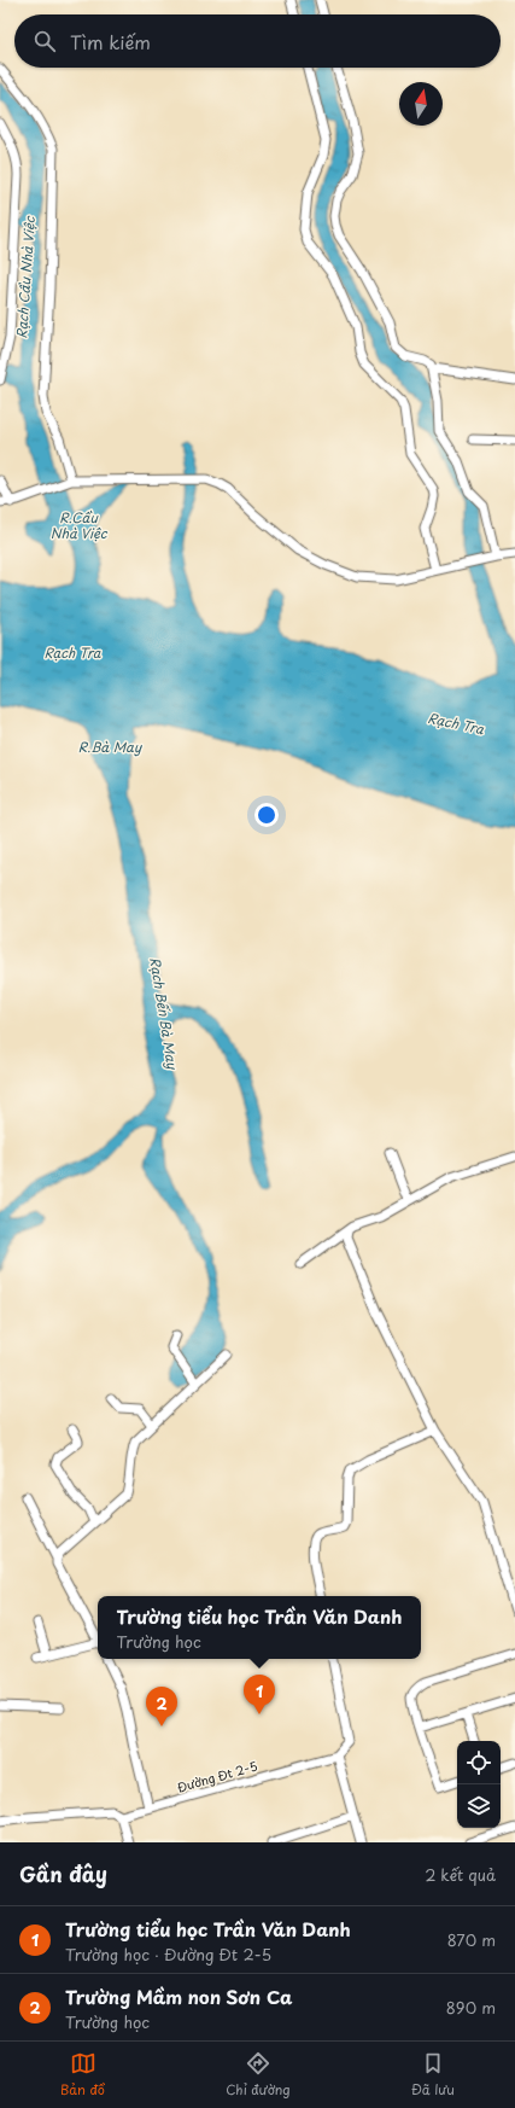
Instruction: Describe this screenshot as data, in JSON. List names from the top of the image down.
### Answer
{
  "streets": {
    "street": ["Đường Đt 2-5"]
  },
  "water": [
    "Rạch Cầu Nhà Việc",
    "R.Cầu Nhà Việc",
    "Rạch Tra",
    "R.Bà May",
    "Rạch Bến Bà May"
  ],
  "north": "top",
  "page": {
    "search": "Tìm kiếm",
    "popup": ["Trường tiểu học Trần Văn Danh", "Trường học"],
    "pins": ["1", "2"],
    "heading": ["Gần đây", "2 kết quả"],
    "list": [
      {
        "mark": "1",
        "name": "Trường tiểu học Trần Văn Danh",
        "note": "Trường học · Đường Đt 2-5",
        "value": "870 m"
      },
      {
        "mark": "2",
        "name": "Trường Mầm non Sơn Ca",
        "note": "Trường học",
        "value": "890 m"
      }
    ],
    "nav": ["Bản đồ", "Chỉ đường", "Đã lưu"]
  }
}
